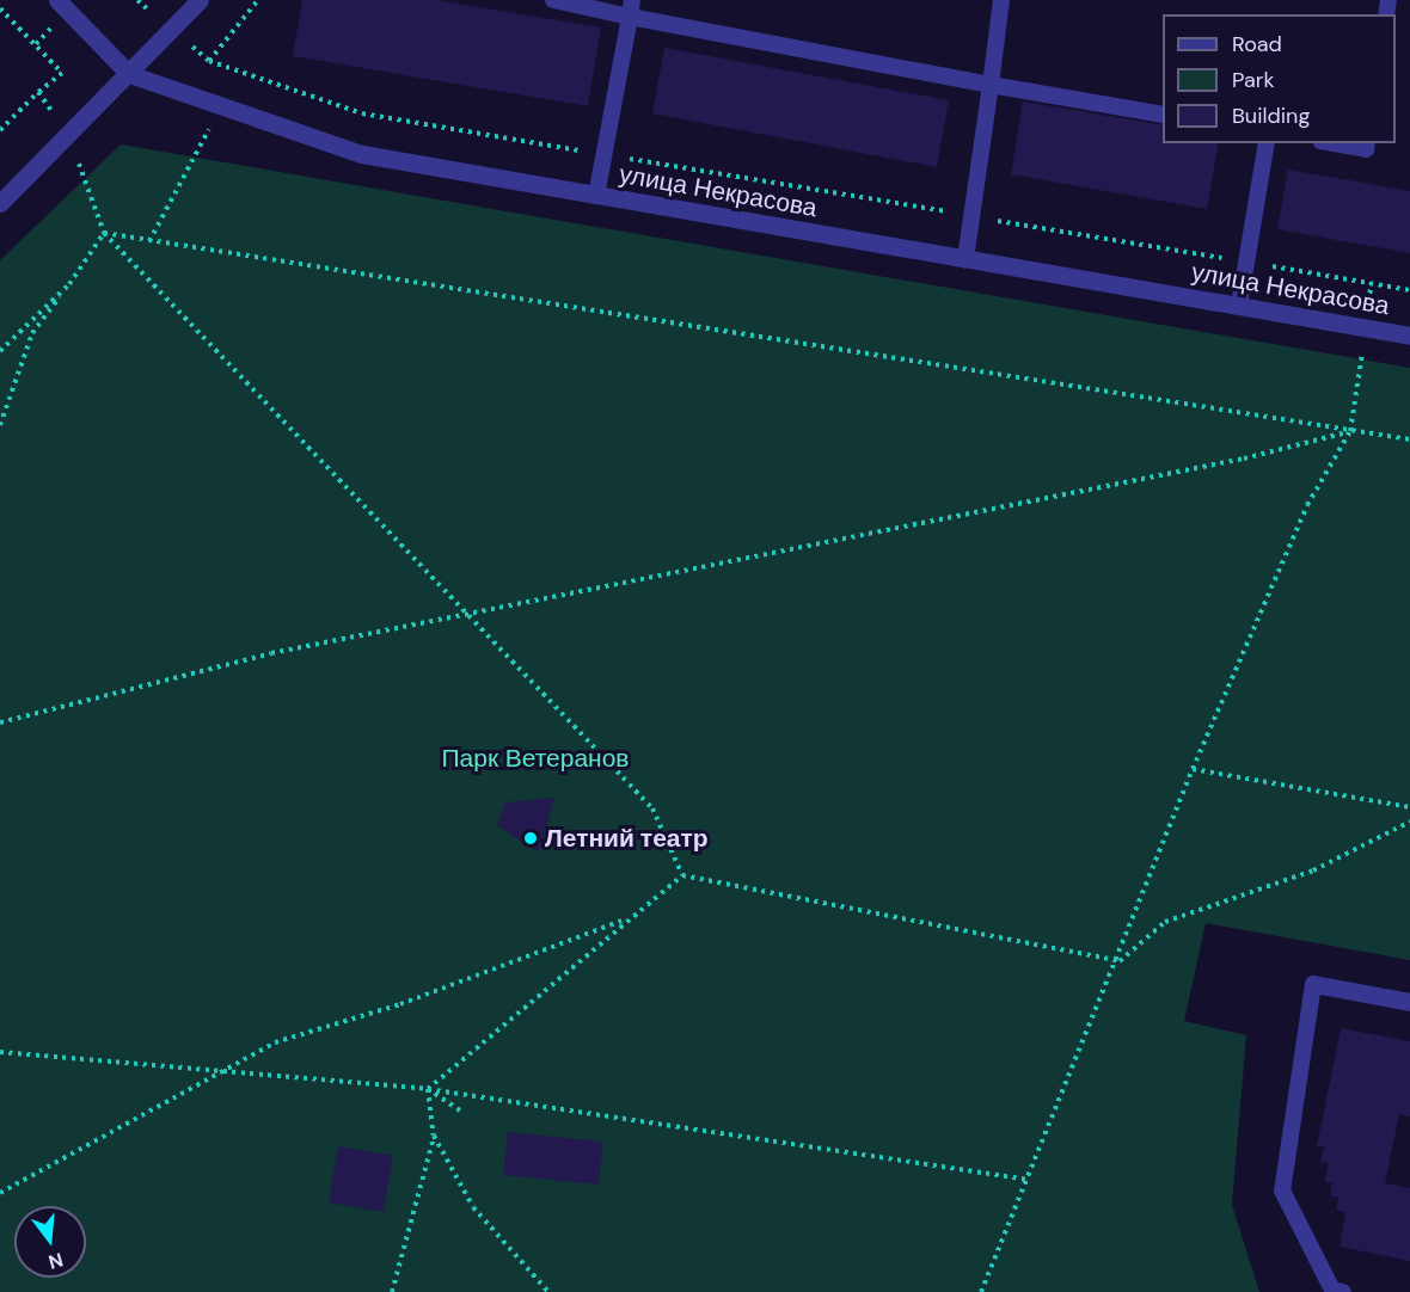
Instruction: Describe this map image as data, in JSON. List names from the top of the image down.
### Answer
{
  "streets": {
    "street": ["улица Некрасова"]
  },
  "parks": ["Парк Ветеранов"],
  "places": ["Летний театр"],
  "legend": ["Road", "Park", "Building"],
  "north": "bottom"
}
